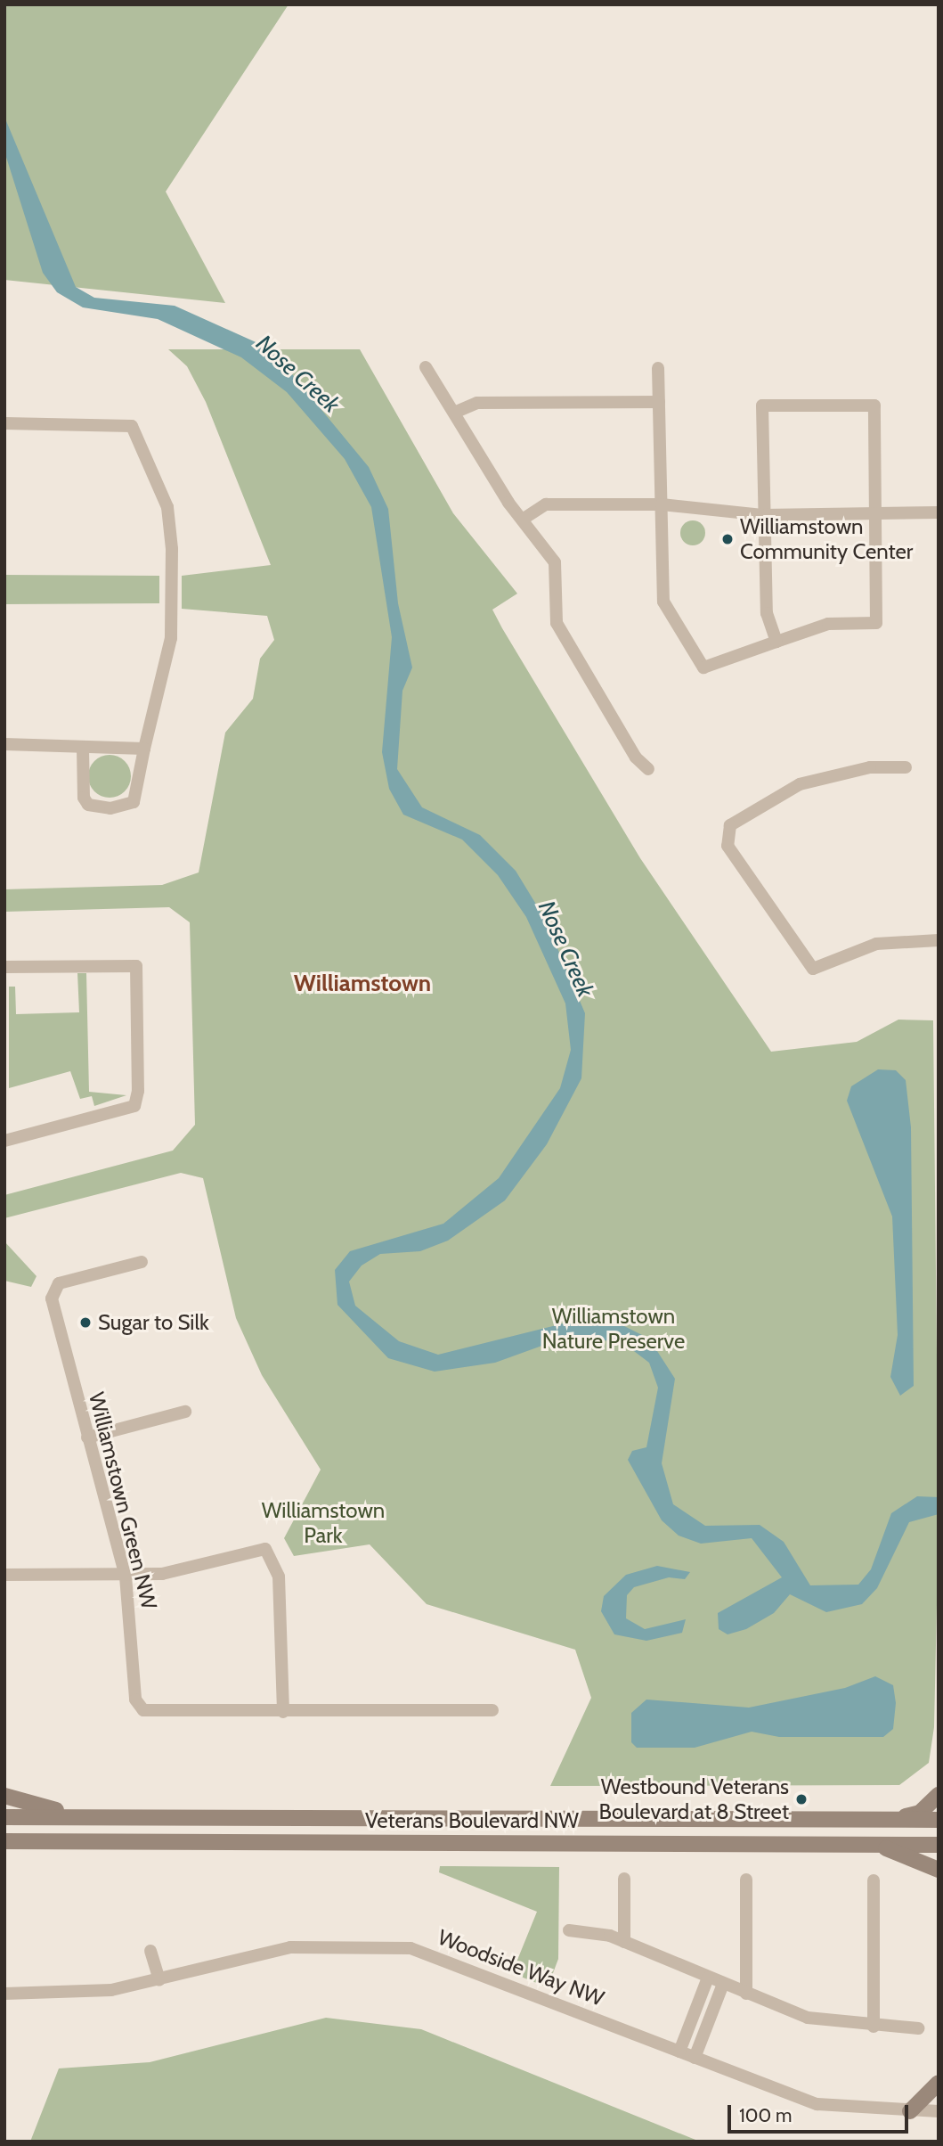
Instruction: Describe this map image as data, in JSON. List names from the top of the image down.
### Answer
{
  "streets": {
    "main road": ["Veterans Boulevard NW"],
    "street": ["Williamstown Green NW", "Woodside Way NW"]
  },
  "districts": ["Williamstown"],
  "water": ["Nose Creek"],
  "parks": ["Williamstown Nature Preserve", "Williamstown Park"],
  "places": ["Williamstown Community Center", "Sugar to Silk", "Westbound Veterans Boulevard at 8 Street"],
  "scale_bar": "100 m"
}
